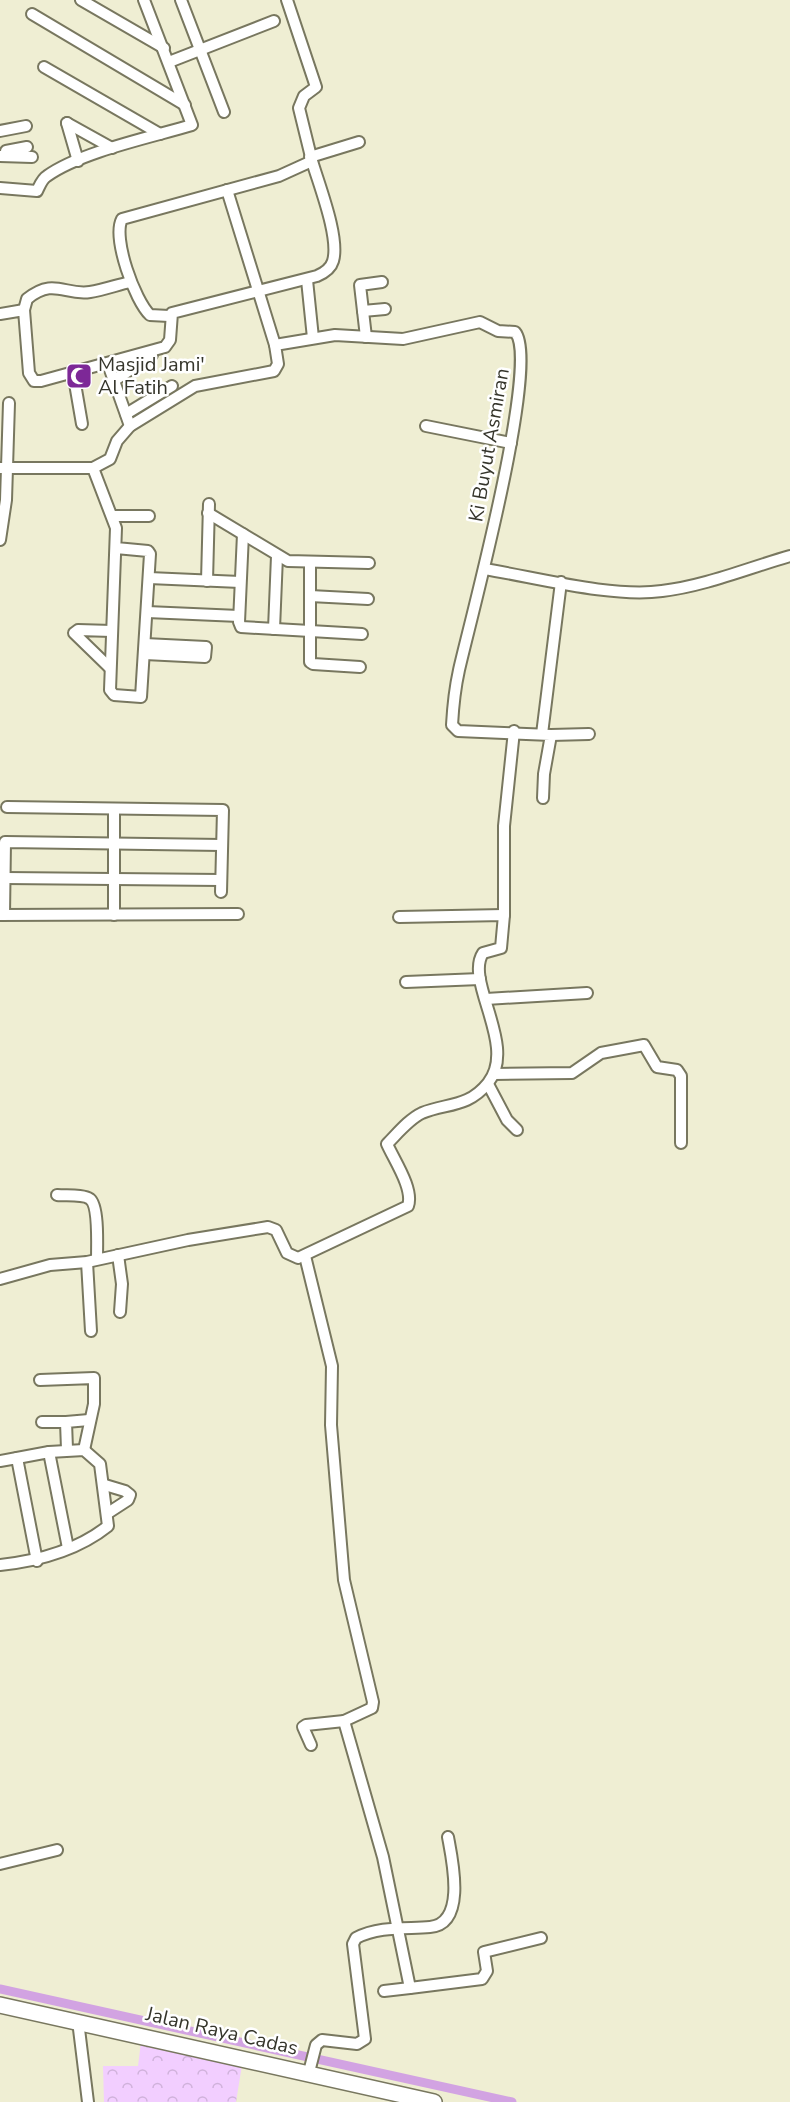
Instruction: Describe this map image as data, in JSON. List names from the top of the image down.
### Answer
{
  "streets": {
    "street": ["Ki Buyut Asmiran", "Jalan Raya Cadas"]
  },
  "places": {
    "mosque": ["Masjid Jami' Al Fatih"]
  }
}
